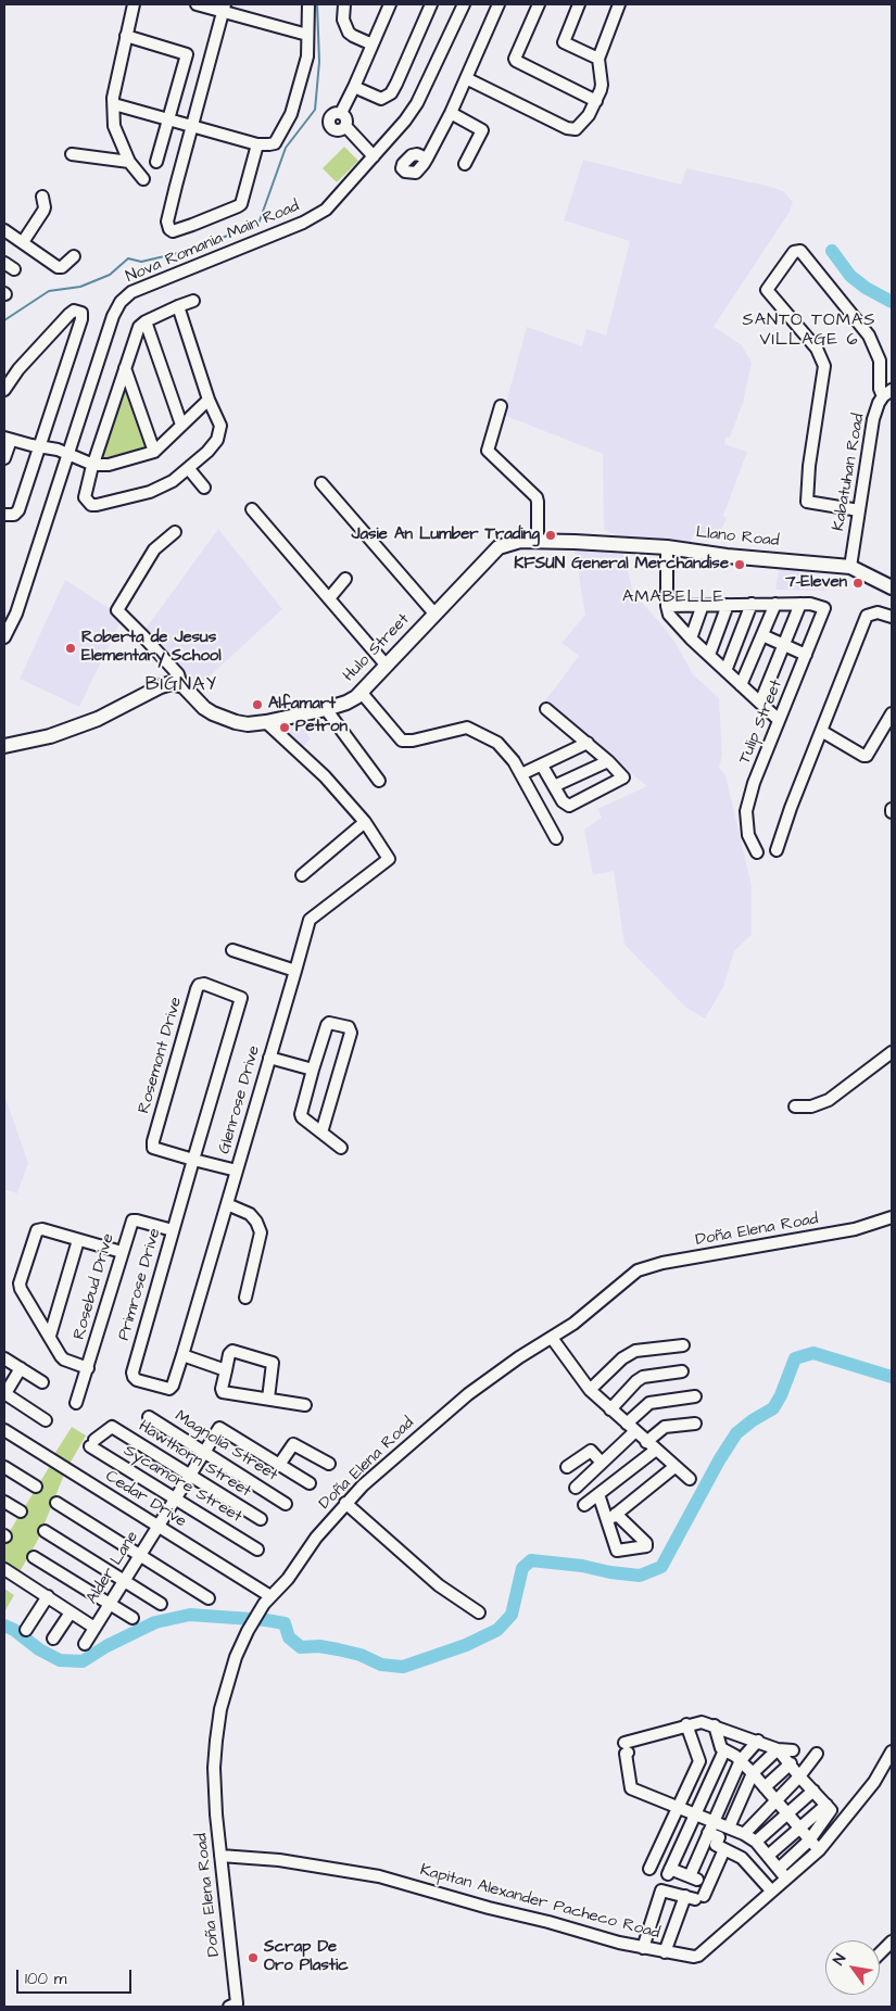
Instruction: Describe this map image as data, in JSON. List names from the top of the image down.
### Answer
{
  "streets": {
    "main road": ["Llano Road", "Hulo Street"],
    "street": [
      "Nova Romania Main Road",
      "Kabatuhan Road",
      "Tulip Street",
      "Rosemont Drive",
      "Glenrose Drive",
      "Doña Elena Road",
      "Primrose Drive",
      "Rosebud Drive",
      "Magnolia Street",
      "Hawthorn Street",
      "Sycamore Street",
      "Cedar Drive",
      "Alder Lane",
      "Kapitan Alexander Pacheco Road"
    ]
  },
  "crossings": [
    ["Kabatuhan Road", "Llano Road"],
    ["Llano Road", "Hulo Street"],
    ["Rosemont Drive", "Primrose Drive"],
    ["Glenrose Drive", "Primrose Drive"],
    ["Doña Elena Road", "Cedar Drive"],
    ["Doña Elena Road", "Kapitan Alexander Pacheco Road"],
    ["Primrose Drive", "Rosebud Drive"],
    ["Magnolia Street", "Alder Lane"],
    ["Hawthorn Street", "Sycamore Street"],
    ["Hawthorn Street", "Alder Lane"],
    ["Sycamore Street", "Alder Lane"],
    ["Cedar Drive", "Alder Lane"]
  ],
  "districts": ["SANTO TOMAS VILLAGE 6", "AMABELLE", "BIGNAY"],
  "places": [
    "Jasie An Lumber Trading",
    "KFSUN General Merchandise",
    "7-Eleven",
    "Roberta de Jesus Elementary School",
    "Alfamart",
    "Petron",
    "Scrap De Oro Plastic"
  ],
  "scale_bar": "100 m",
  "north": "top left"
}
